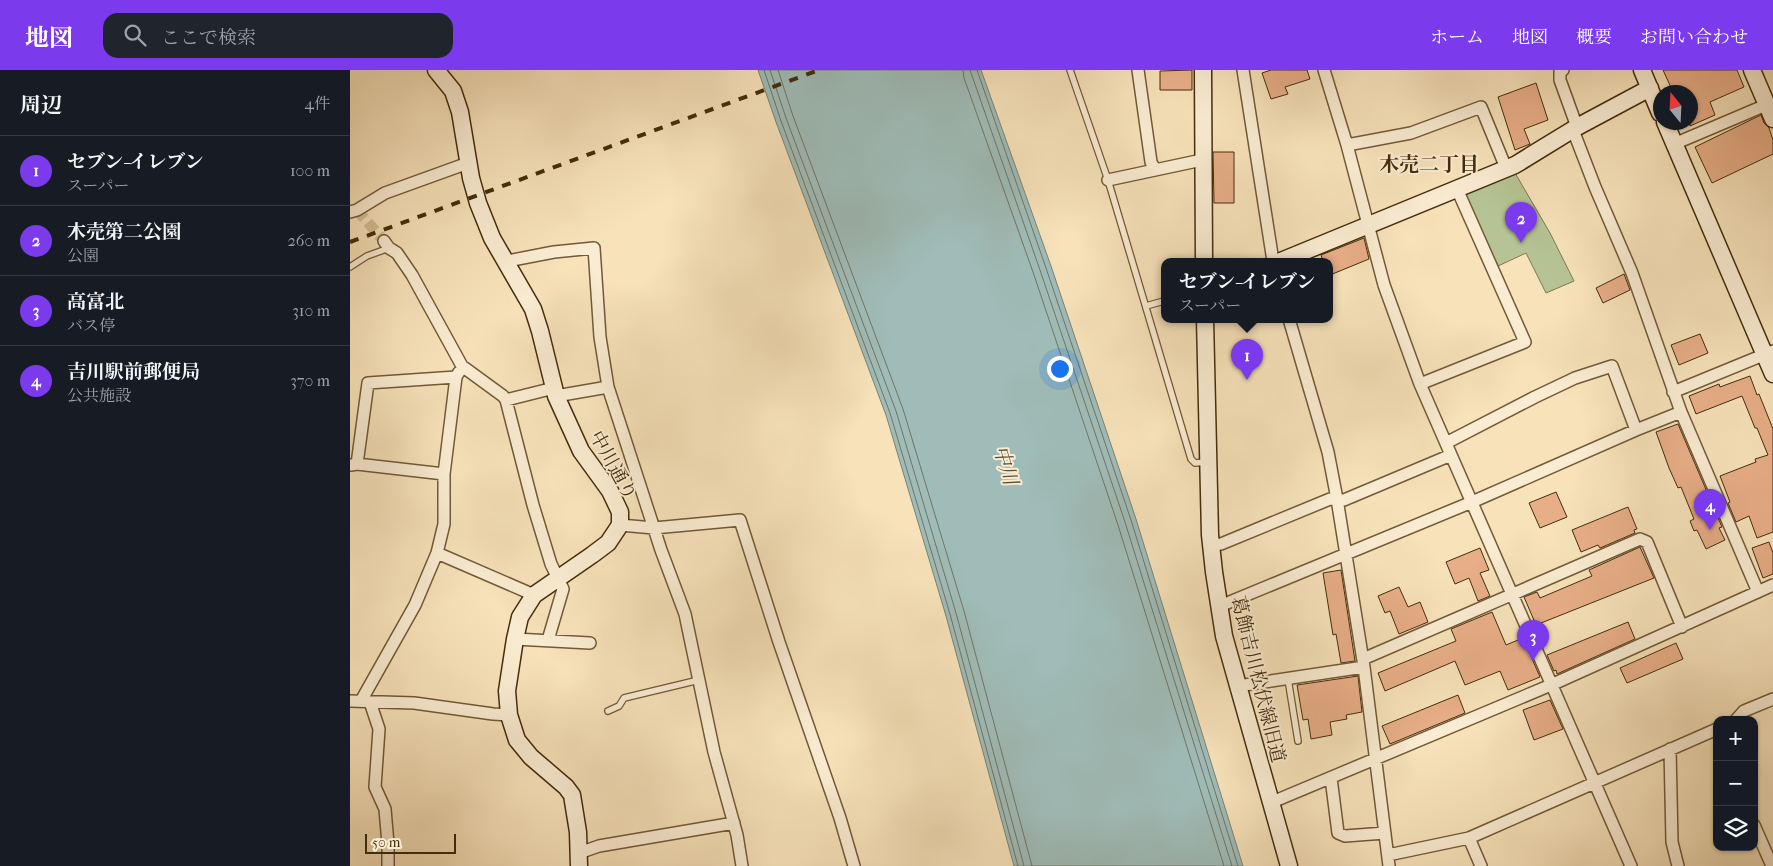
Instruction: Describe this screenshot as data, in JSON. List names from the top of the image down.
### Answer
{
  "streets": {
    "street": ["中川通り", "葛飾吉川松伏線旧道"]
  },
  "districts": ["木売二丁目"],
  "water": ["中川"],
  "scale_bar": "50 m",
  "north": "top",
  "page": {
    "header": "地図",
    "search": "ここで検索",
    "nav": [
      "ホーム",
      "地図",
      "概要",
      "お問い合わせ"
    ],
    "heading": ["周辺", "4件"],
    "list": [
      {
        "mark": "1",
        "name": "セブン-イレブン",
        "note": "スーパー",
        "value": "100 m"
      },
      {
        "mark": "2",
        "name": "木売第二公園",
        "note": "公園",
        "value": "260 m"
      },
      {
        "mark": "3",
        "name": "高富北",
        "note": "バス停",
        "value": "310 m"
      },
      {
        "mark": "4",
        "name": "吉川駅前郵便局",
        "note": "公共施設",
        "value": "370 m"
      }
    ],
    "pins": [
      "2",
      "1",
      "4",
      "3"
    ],
    "popup": ["セブン-イレブン", "スーパー"],
    "map_buttons": ["+", "−"],
    "scale": "50 m"
  }
}
